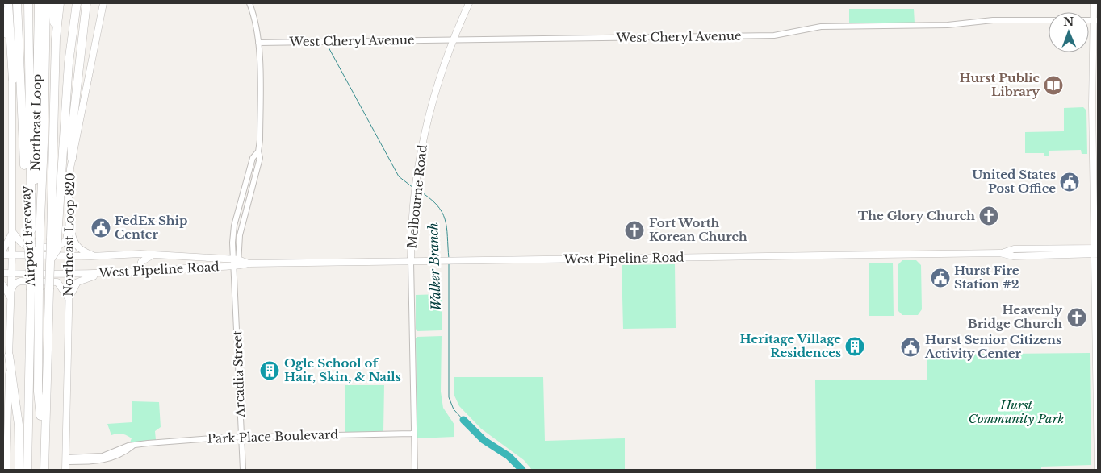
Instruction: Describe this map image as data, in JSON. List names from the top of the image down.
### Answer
{
  "streets": {
    "highway": ["Northeast Loop", "Airport Freeway"],
    "main road": ["Melbourne Road", "Northeast Loop 820", "West Pipeline Road"],
    "street": ["West Cheryl Avenue", "Arcadia Street", "Park Place Boulevard"]
  },
  "crossings": [
    ["West Cheryl Avenue", "Melbourne Road"],
    ["West Cheryl Avenue", "Arcadia Street"],
    ["Northeast Loop", "Airport Freeway"],
    ["Melbourne Road", "West Pipeline Road"],
    ["Melbourne Road", "Park Place Boulevard"],
    ["Northeast Loop 820", "West Pipeline Road"],
    ["Northeast Loop 820", "Park Place Boulevard"],
    ["West Pipeline Road", "Arcadia Street"],
    ["Arcadia Street", "Park Place Boulevard"]
  ],
  "water": ["Walker Branch"],
  "parks": ["Hurst Community Park"],
  "places": {
    "library": ["Hurst Public Library"],
    "public building": [
      "United States Post Office",
      "FedEx Ship Center",
      "Hurst Fire Station #2",
      "Hurst Senior Citizens Activity Center"
    ],
    "church": ["The Glory Church", "Fort Worth Korean Church", "Heavenly Bridge Church"],
    "building": ["Heritage Village Residences", "Ogle School of Hair, Skin, & Nails"]
  },
  "north": "top"
}
